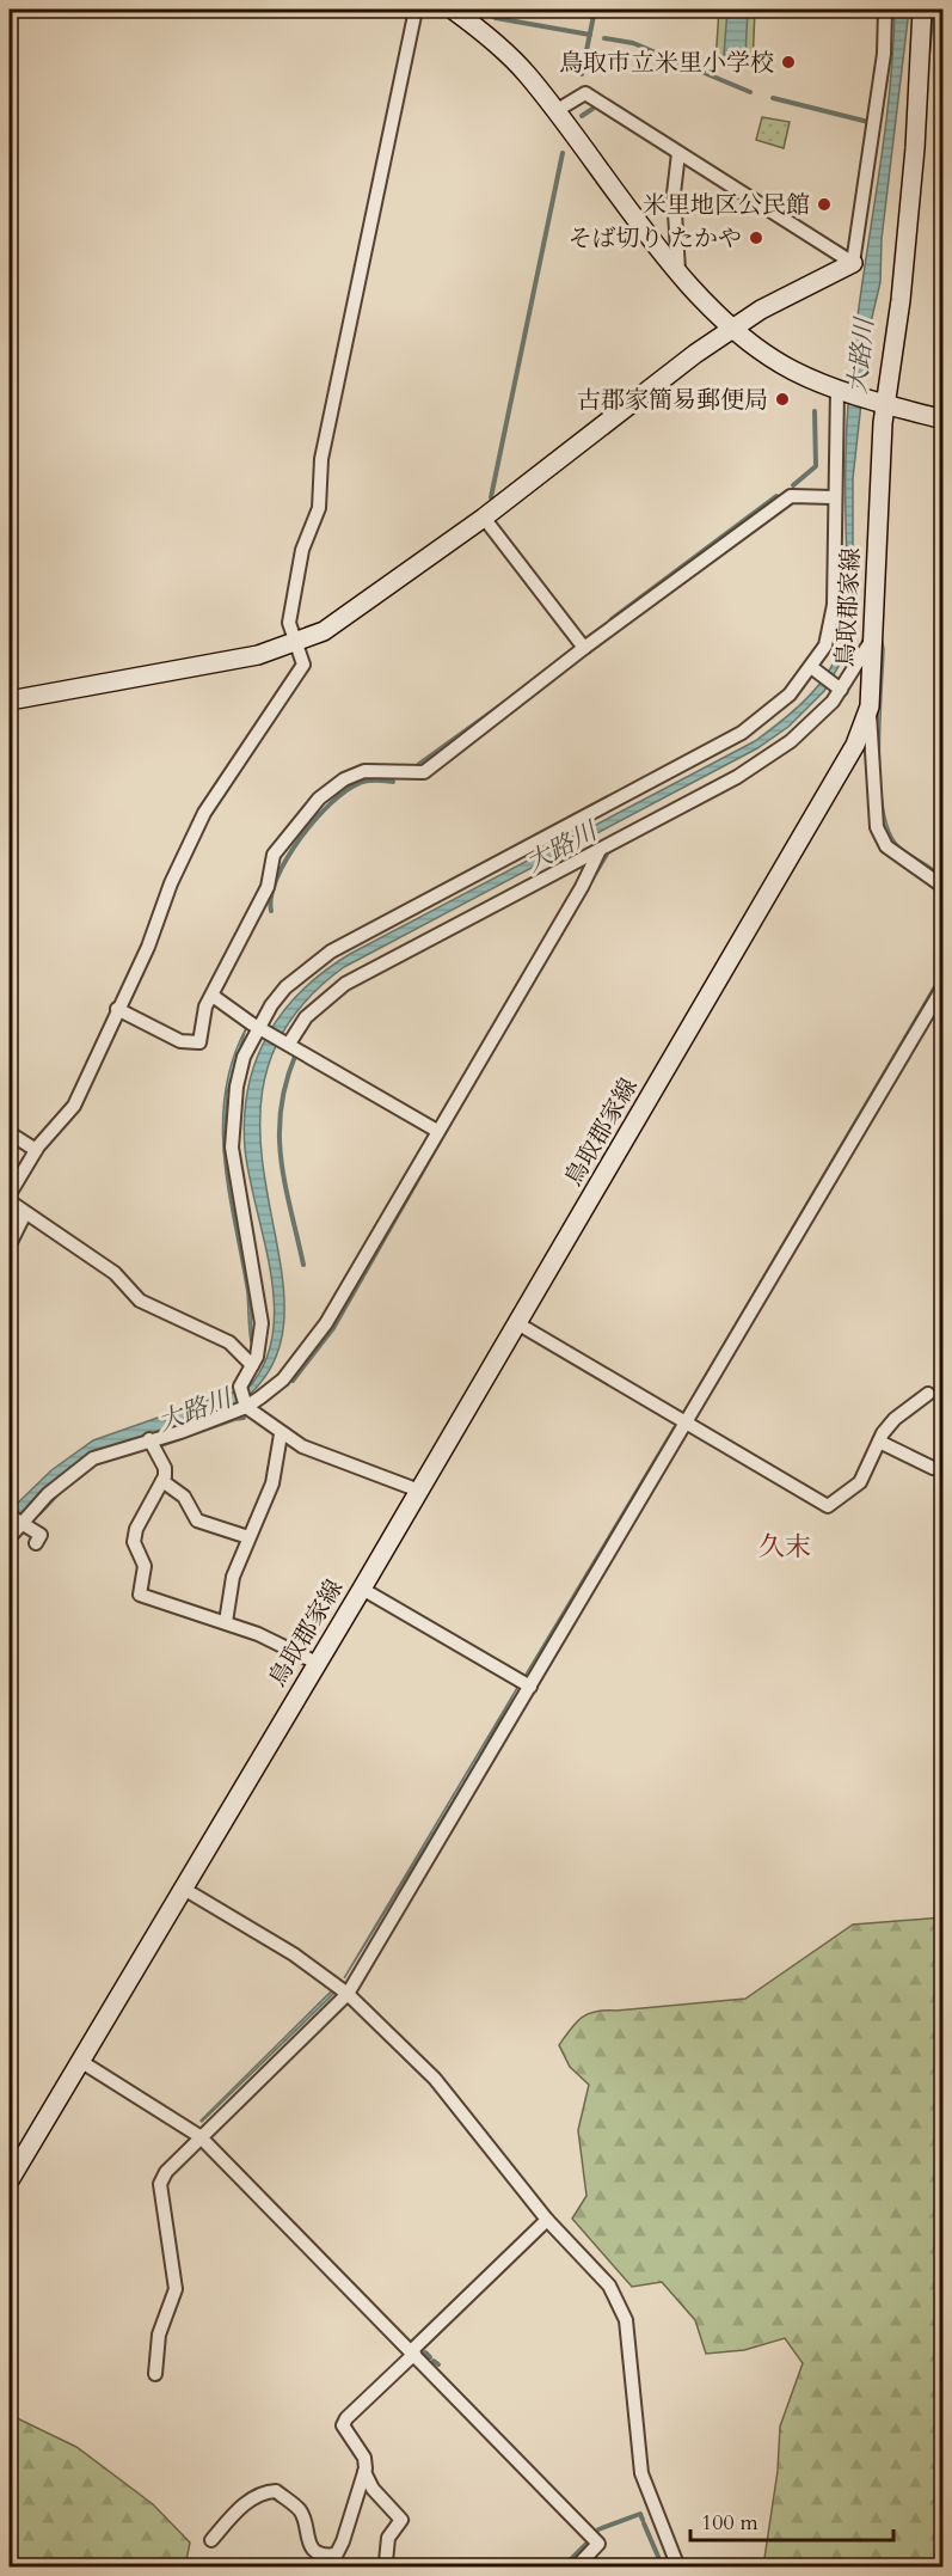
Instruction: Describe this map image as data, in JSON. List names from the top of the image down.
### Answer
{
  "streets": {
    "main road": ["鳥取郡家線"]
  },
  "districts": ["久末"],
  "water": ["大路川"],
  "places": [
    "鳥取市立米里小学校",
    "米里地区公民館",
    "そば切り たかや",
    "古郡家簡易郵便局"
  ],
  "scale_bar": "100 m"
}
